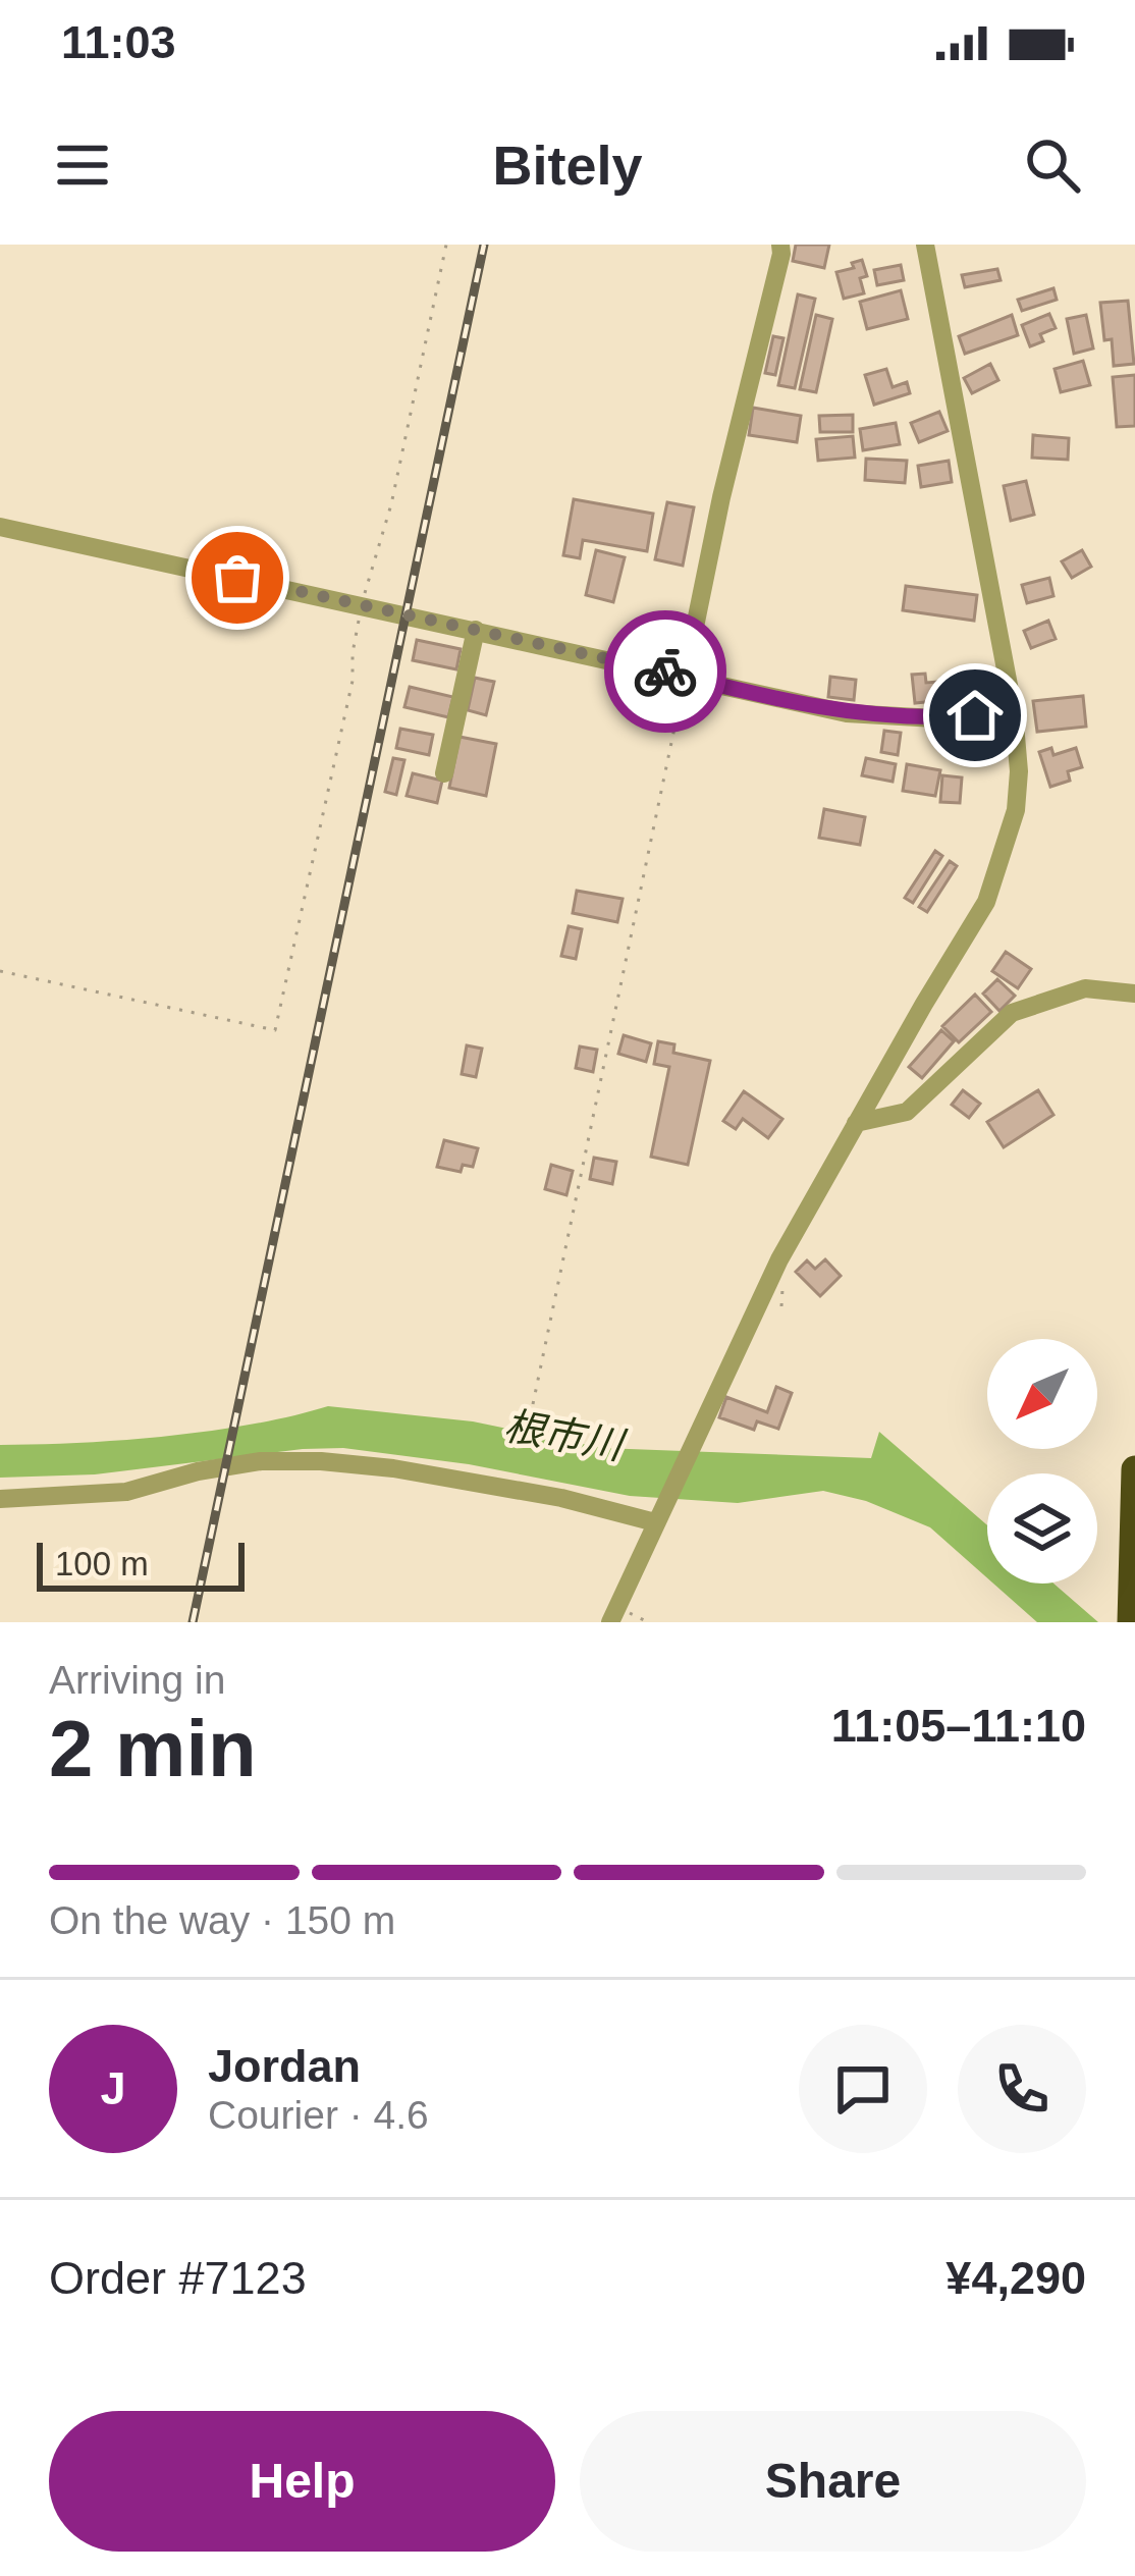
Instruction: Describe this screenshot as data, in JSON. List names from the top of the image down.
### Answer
{
  "water": ["根市川"],
  "scale_bar": "100 m",
  "north": "bottom left",
  "page": {
    "status": "11:03",
    "header": "Bitely",
    "scale": "100 m",
    "heading": ["2 min", "Arriving in", "11:05–11:10"],
    "panel": [
      "Jordan",
      "Courier · 4.6",
      "Order #7123",
      "¥4,290"
    ],
    "bar": "On the way · 150 m",
    "round": "J",
    "buttons": ["Help", "Share"]
  }
}
